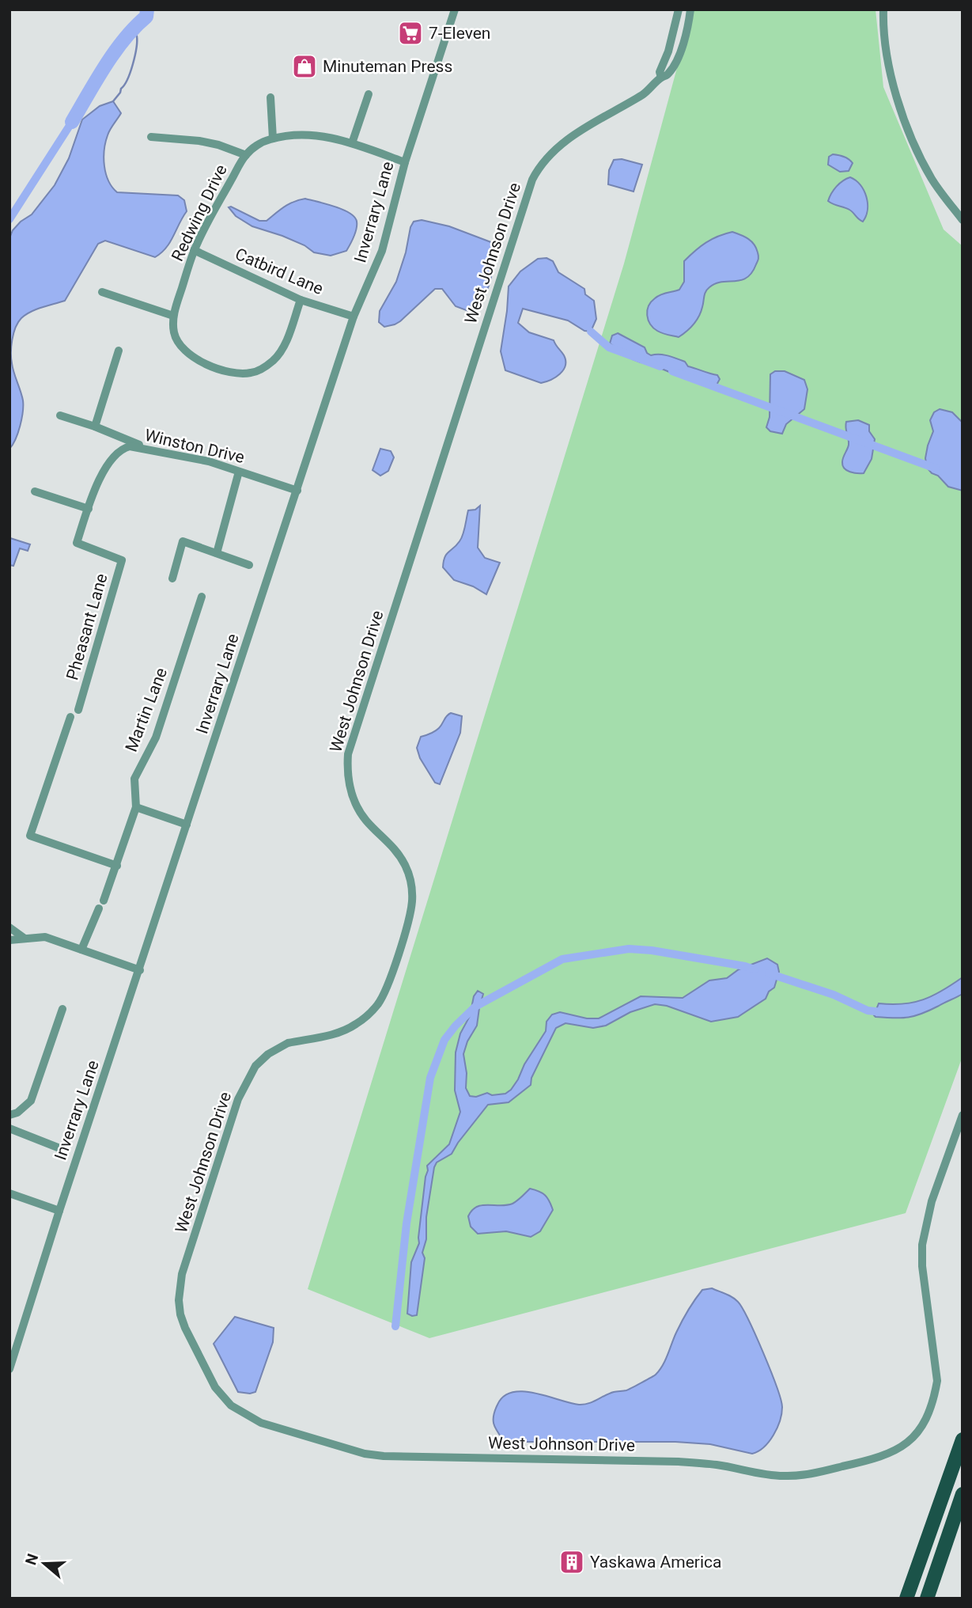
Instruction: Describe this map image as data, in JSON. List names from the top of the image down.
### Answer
{
  "streets": {
    "street": [
      "Inverrary Lane",
      "Redwing Drive",
      "West Johnson Drive",
      "Catbird Lane",
      "Winston Drive",
      "Pheasant Lane",
      "Martin Lane"
    ]
  },
  "crossings": [
    ["Inverrary Lane", "Redwing Drive"],
    ["Inverrary Lane", "Catbird Lane"],
    ["Inverrary Lane", "Winston Drive"],
    ["Redwing Drive", "Catbird Lane"],
    ["Winston Drive", "Pheasant Lane"]
  ],
  "places": {
    "supermarket": ["7-Eleven"],
    "shop": ["Minuteman Press"],
    "building": ["Yaskawa America"]
  },
  "north": "left"
}
